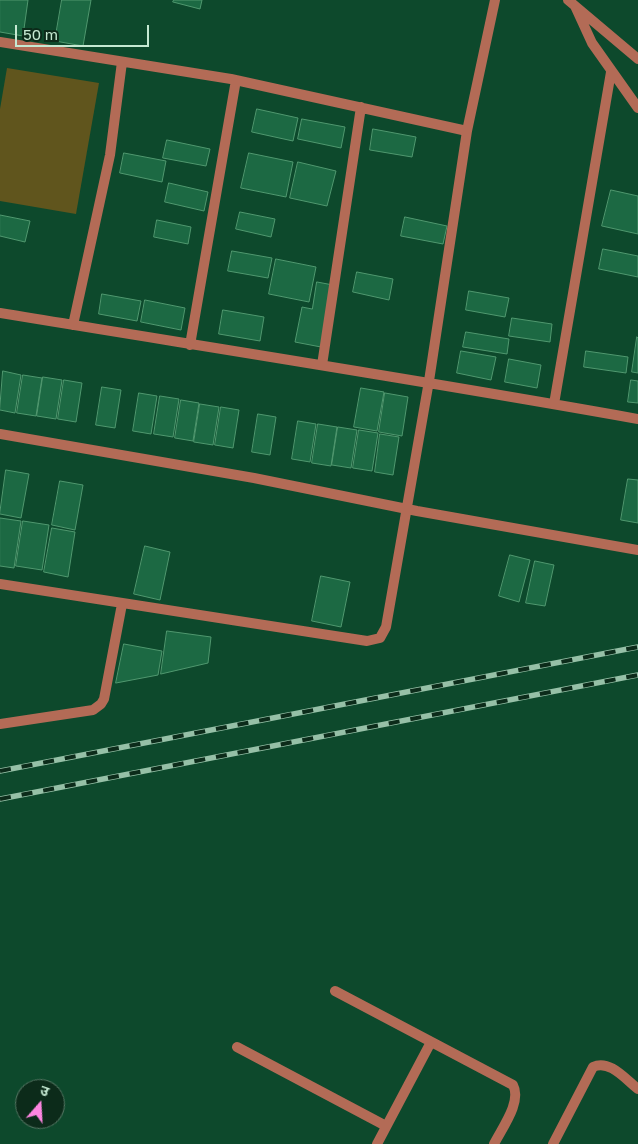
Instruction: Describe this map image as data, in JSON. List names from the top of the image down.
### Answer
{
  "scale_bar": "50 m",
  "north": "top"
}
